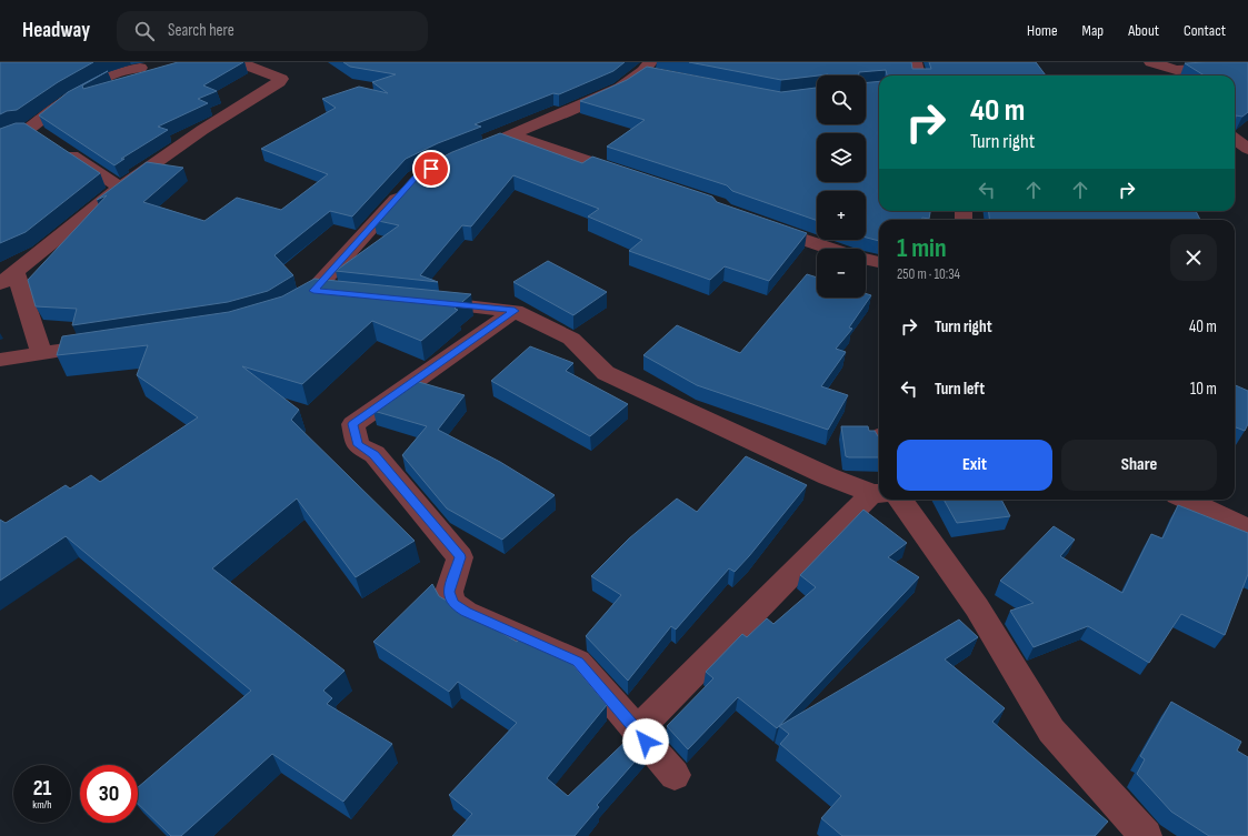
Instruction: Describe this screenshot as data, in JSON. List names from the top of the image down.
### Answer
{
  "page": {
    "header": "Headway",
    "search": "Search here",
    "nav": [
      "Home",
      "Map",
      "About",
      "Contact"
    ],
    "map_buttons": ["+", "−"],
    "turn": ["40 m", "Turn right"],
    "heading": ["1 min", "250 m · 10:34"],
    "list": [
      {
        "name": "Turn right",
        "value": "40 m"
      },
      {
        "name": "Turn left",
        "value": "10 m"
      }
    ],
    "buttons": ["Exit", "Share"],
    "speed": "21 km/h",
    "limit": "30"
  }
}
